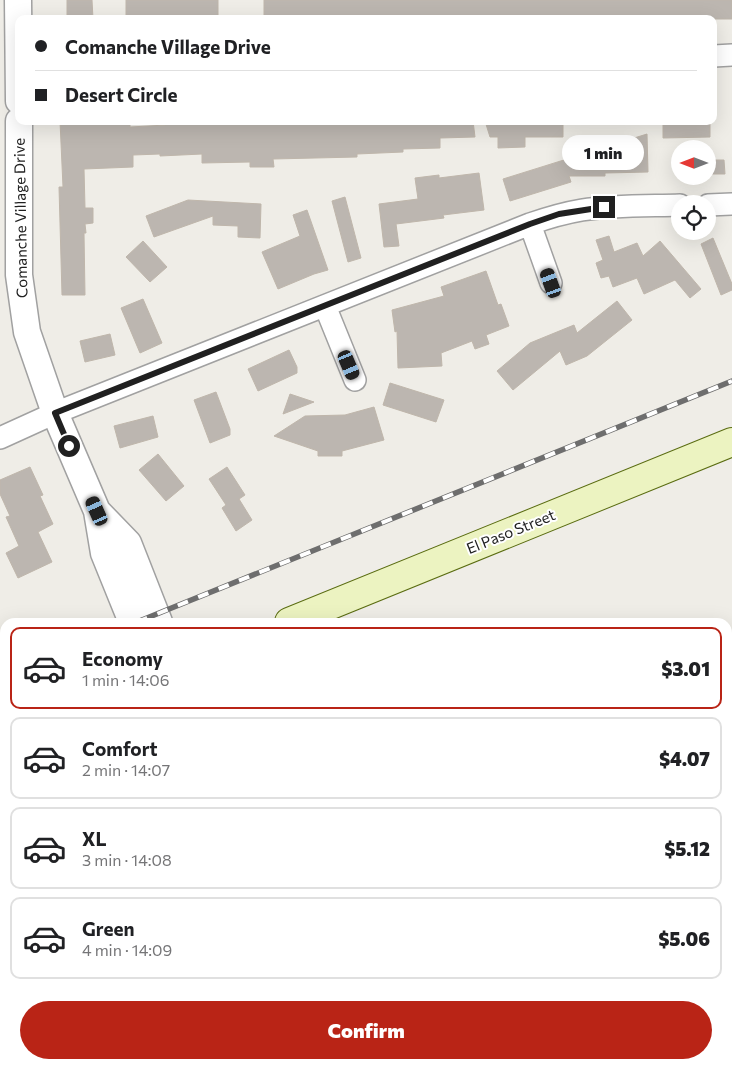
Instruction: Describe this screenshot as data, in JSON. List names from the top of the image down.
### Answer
{
  "streets": {
    "main road": ["El Paso Street"],
    "street": ["Comanche Village Drive"]
  },
  "north": "left",
  "page": {
    "banner": ["Comanche Village Drive", "Desert Circle"],
    "bubble": "1 min",
    "list": [
      {
        "name": "Economy",
        "note": "1 min · 14:06",
        "value": "$3.01"
      },
      {
        "name": "Comfort",
        "note": "2 min · 14:07",
        "value": "$4.07"
      },
      {
        "name": "XL",
        "note": "3 min · 14:08",
        "value": "$5.12"
      },
      {
        "name": "Green",
        "note": "4 min · 14:09",
        "value": "$5.06"
      }
    ],
    "buttons": "Confirm"
  }
}
